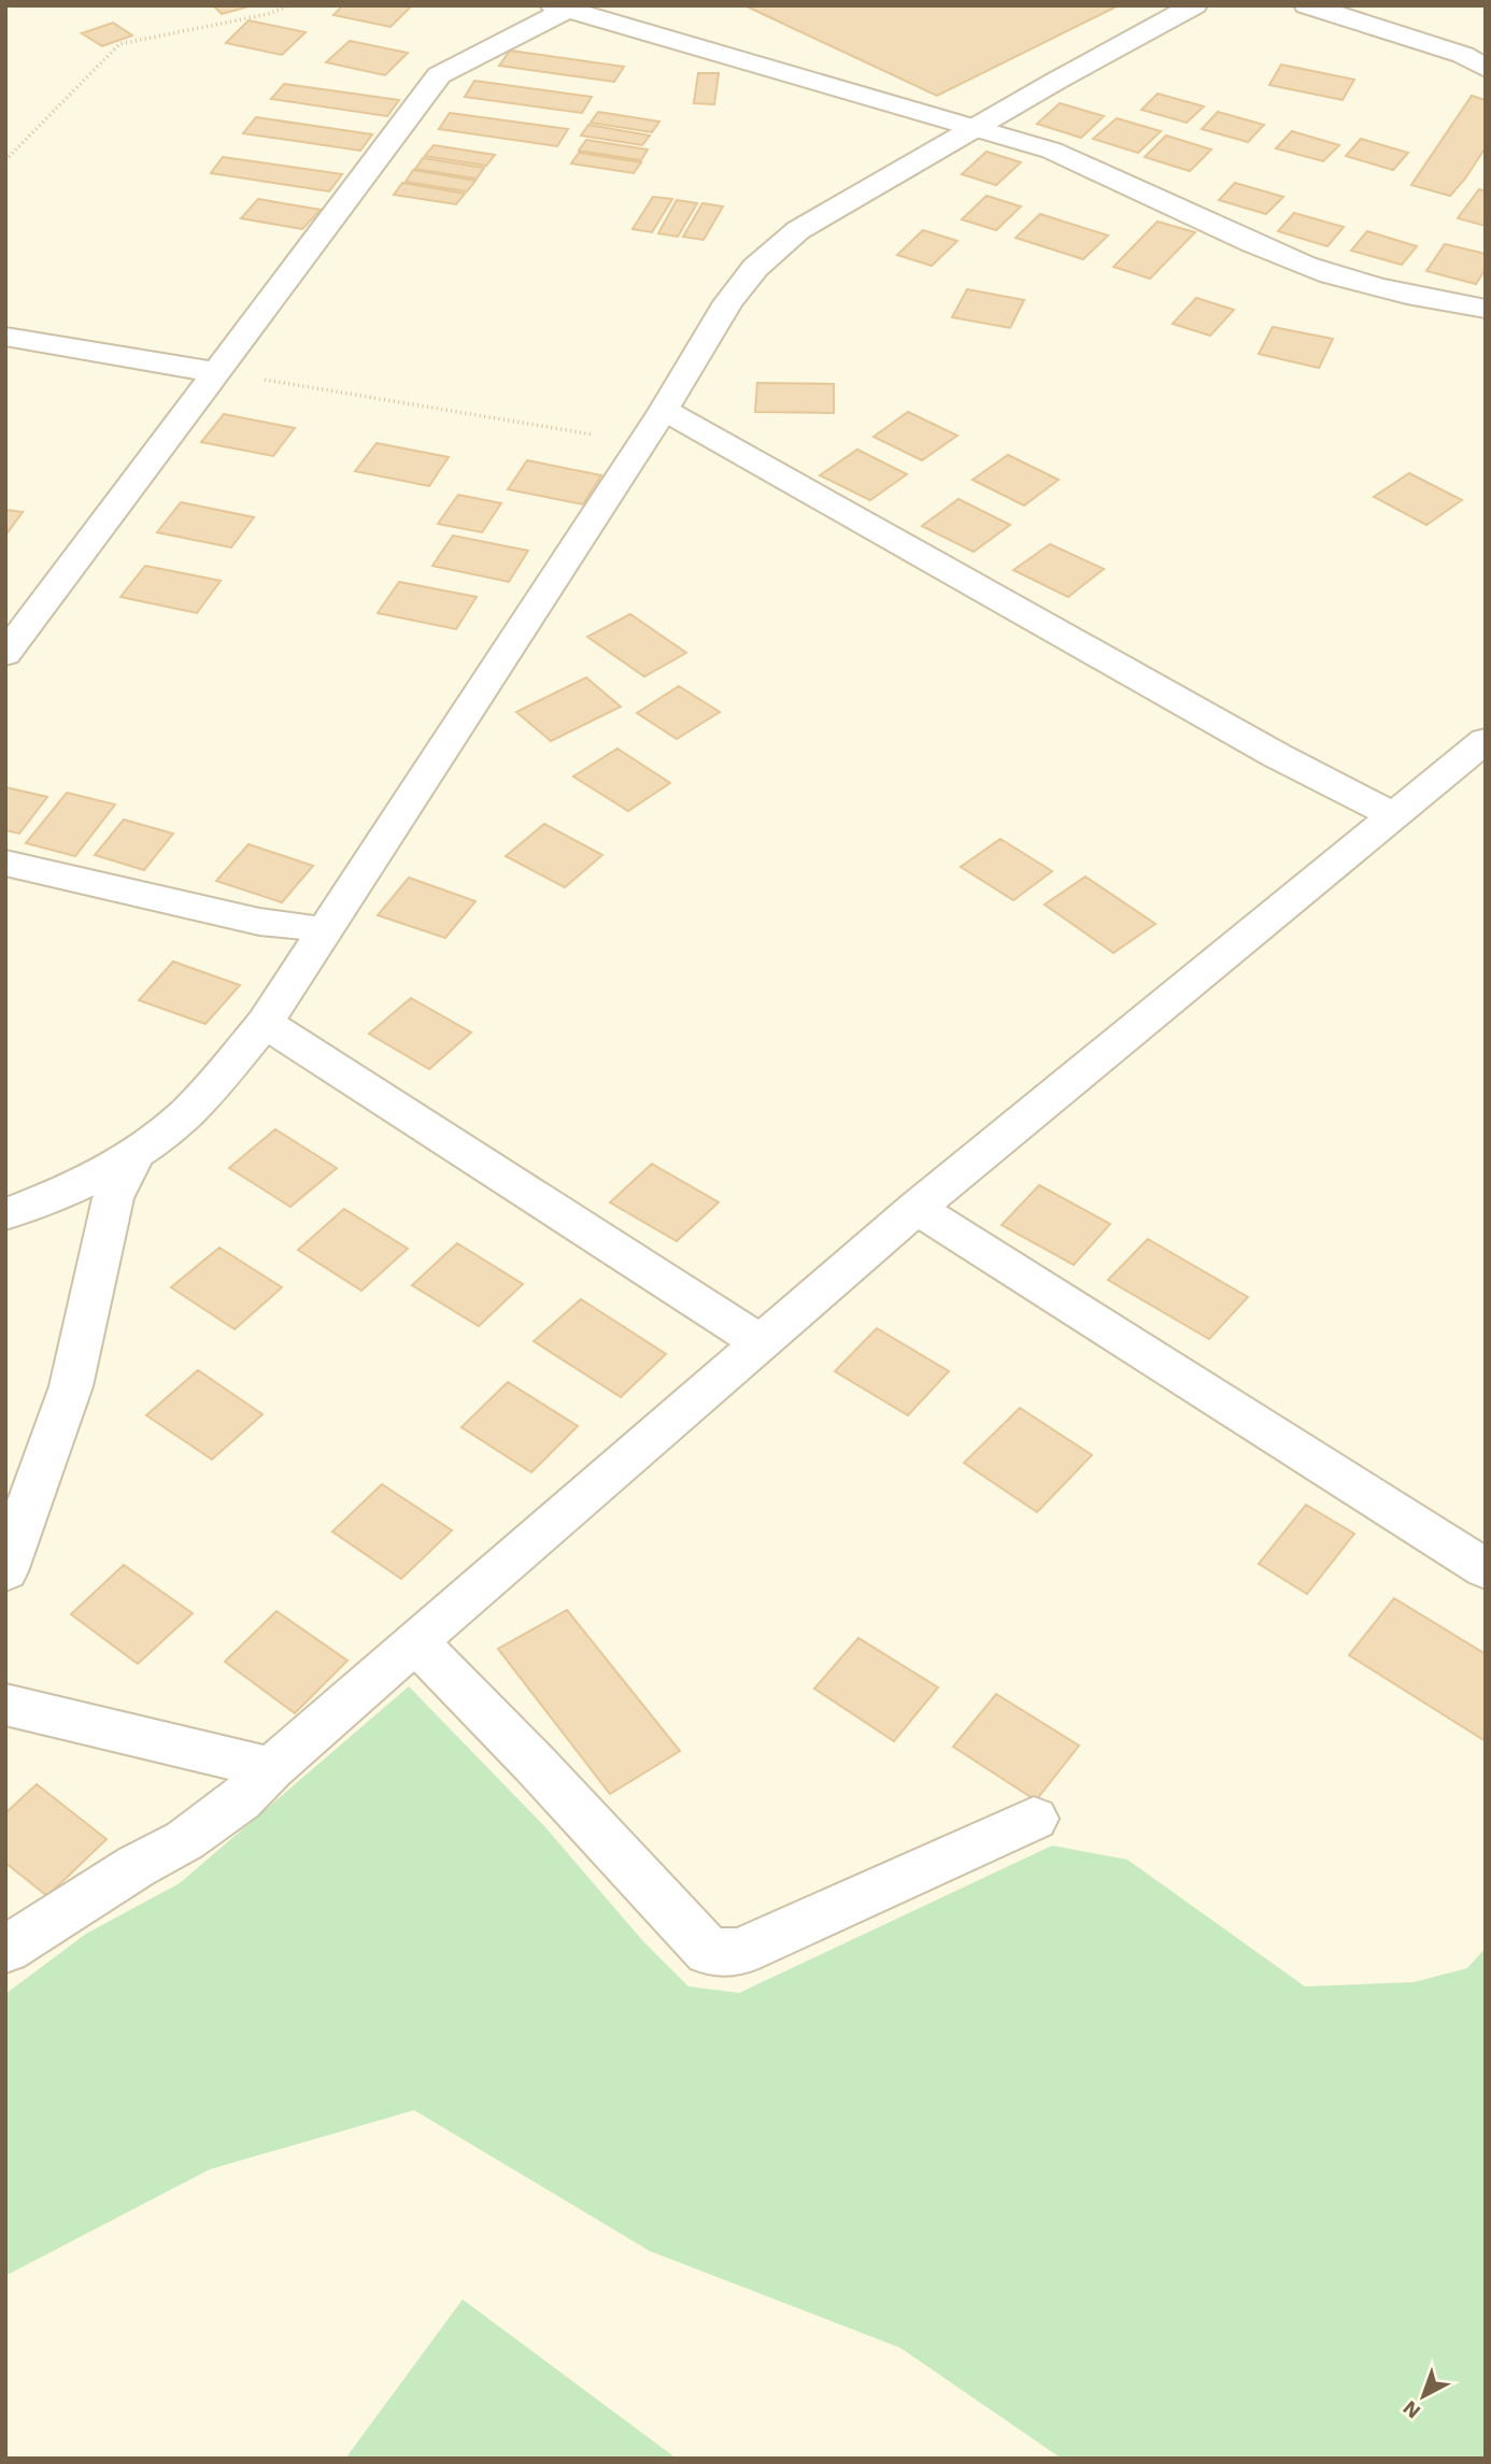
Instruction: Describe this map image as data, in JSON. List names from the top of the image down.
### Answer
{
  "north": "bottom left"
}
